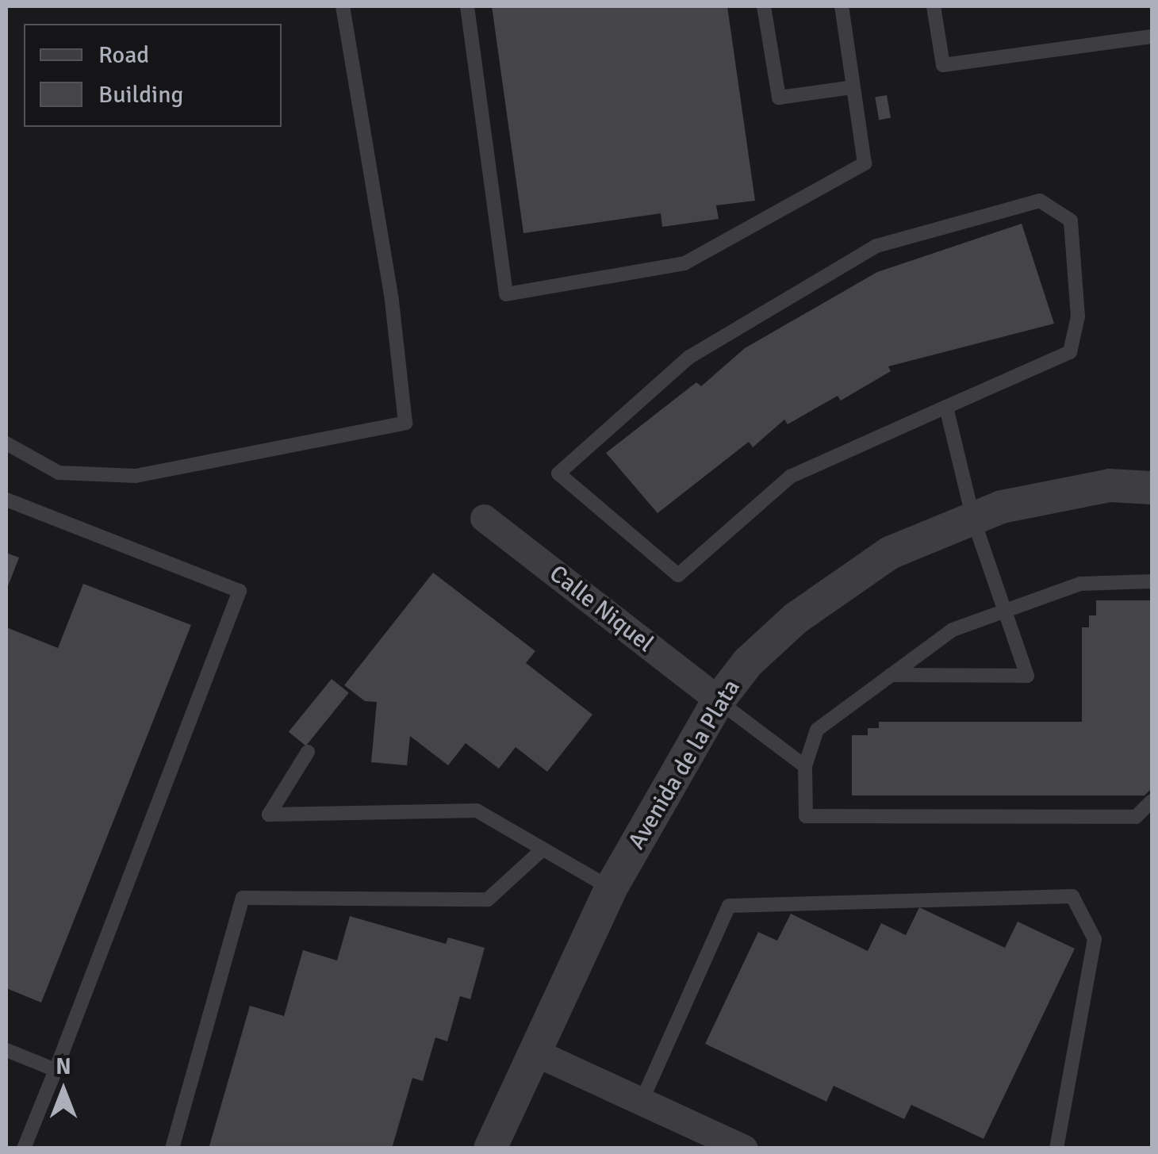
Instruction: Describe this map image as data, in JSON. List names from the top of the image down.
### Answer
{
  "streets": {
    "street": ["Calle Niquel", "Avenida de la Plata"]
  },
  "crossings": [
    ["Calle Niquel", "Avenida de la Plata"]
  ],
  "legend": ["Road", "Building"],
  "north": "top"
}
